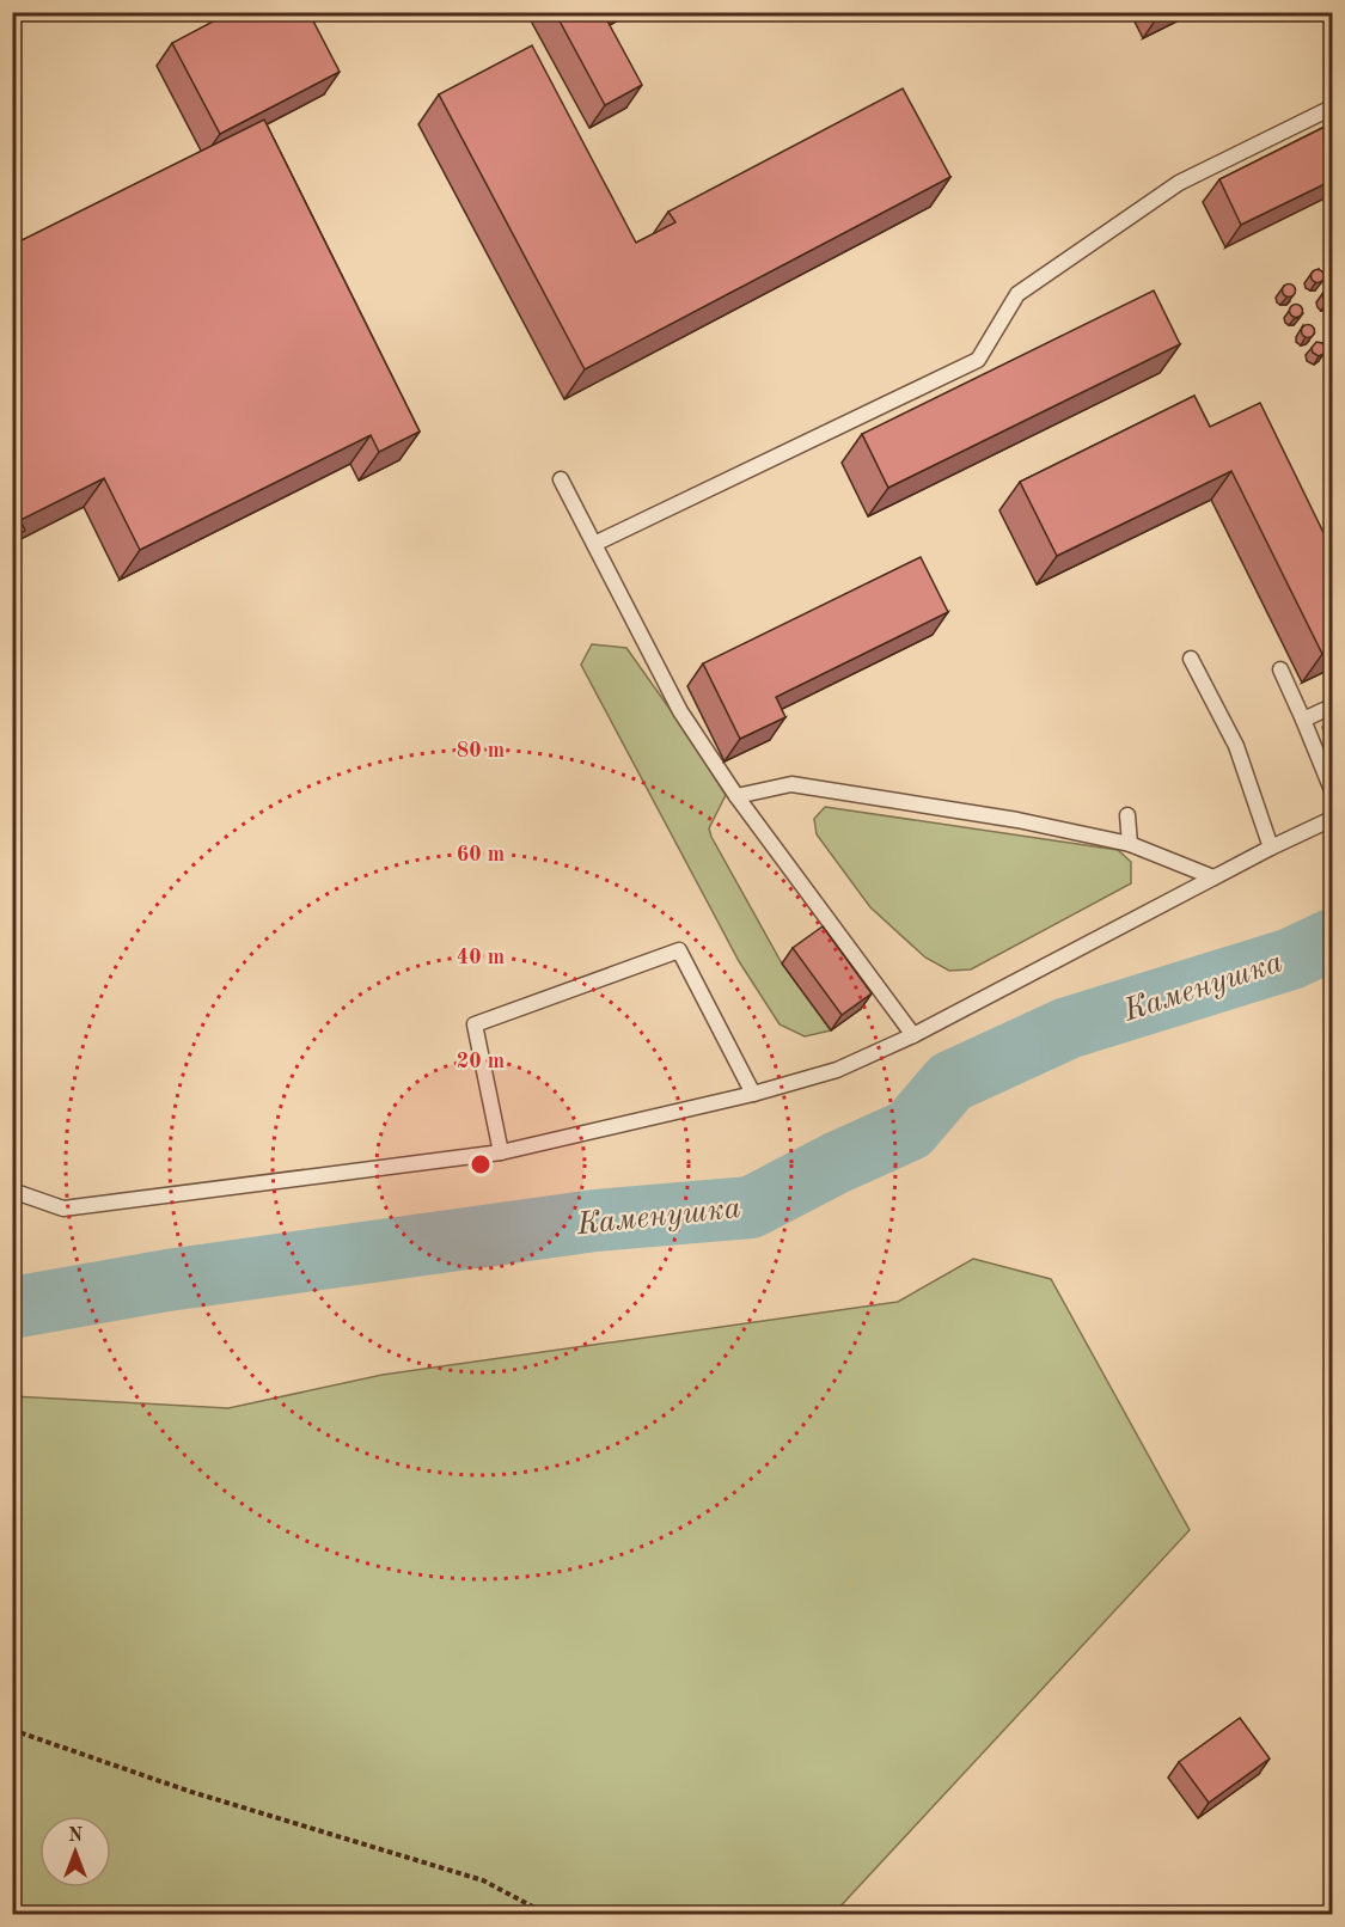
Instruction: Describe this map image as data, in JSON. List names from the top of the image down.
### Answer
{
  "water": ["Каменушка"],
  "north": "top",
  "rings": [
    "80 m",
    "60 m",
    "40 m",
    "20 m"
  ]
}
